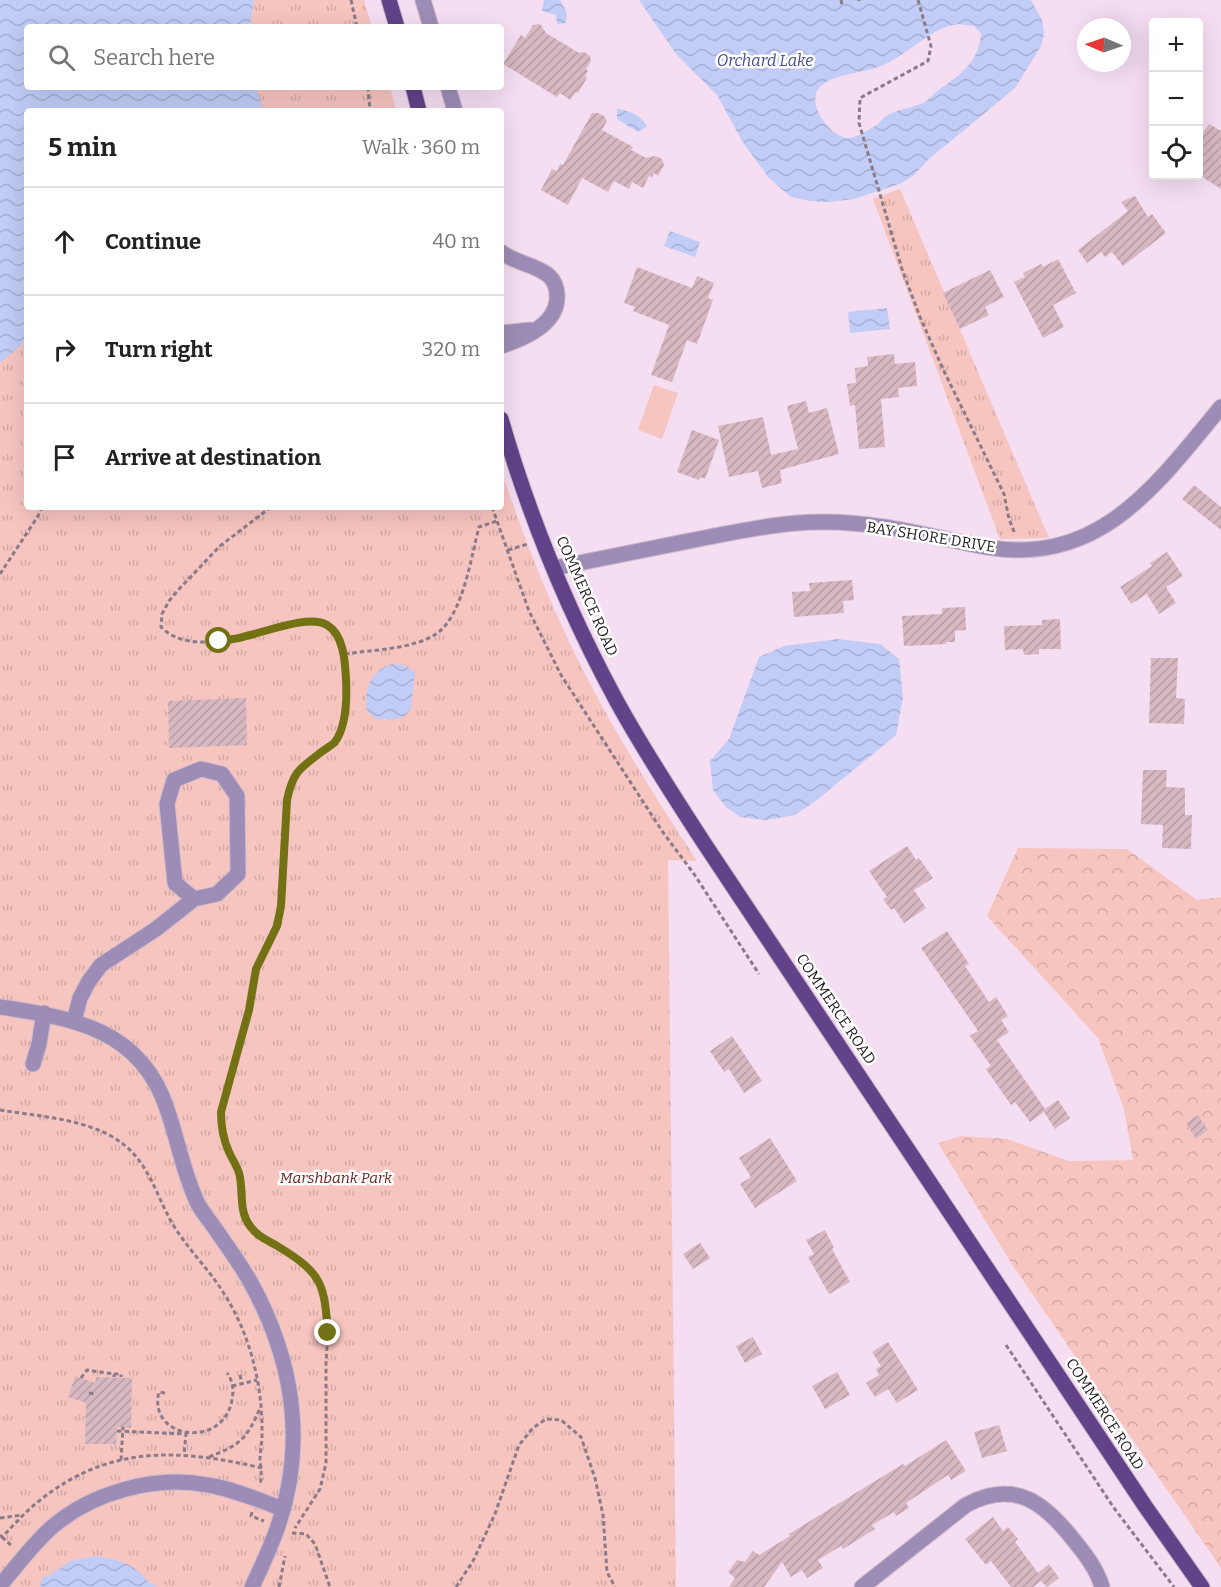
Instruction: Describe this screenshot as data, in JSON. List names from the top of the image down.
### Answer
{
  "streets": {
    "main road": ["COMMERCE ROAD"],
    "street": ["BAY SHORE DRIVE"]
  },
  "crossings": [
    ["BAY SHORE DRIVE", "COMMERCE ROAD"]
  ],
  "water": ["Orchard Lake"],
  "parks": ["Marshbank Park"],
  "north": "left",
  "page": {
    "map_buttons": ["+", "−"],
    "search": "Search here",
    "heading": ["5 min", "Walk · 360 m"],
    "list": [
      ["Continue", "40 m"],
      ["Turn right", "320 m"],
      "Arrive at destination"
    ]
  }
}
